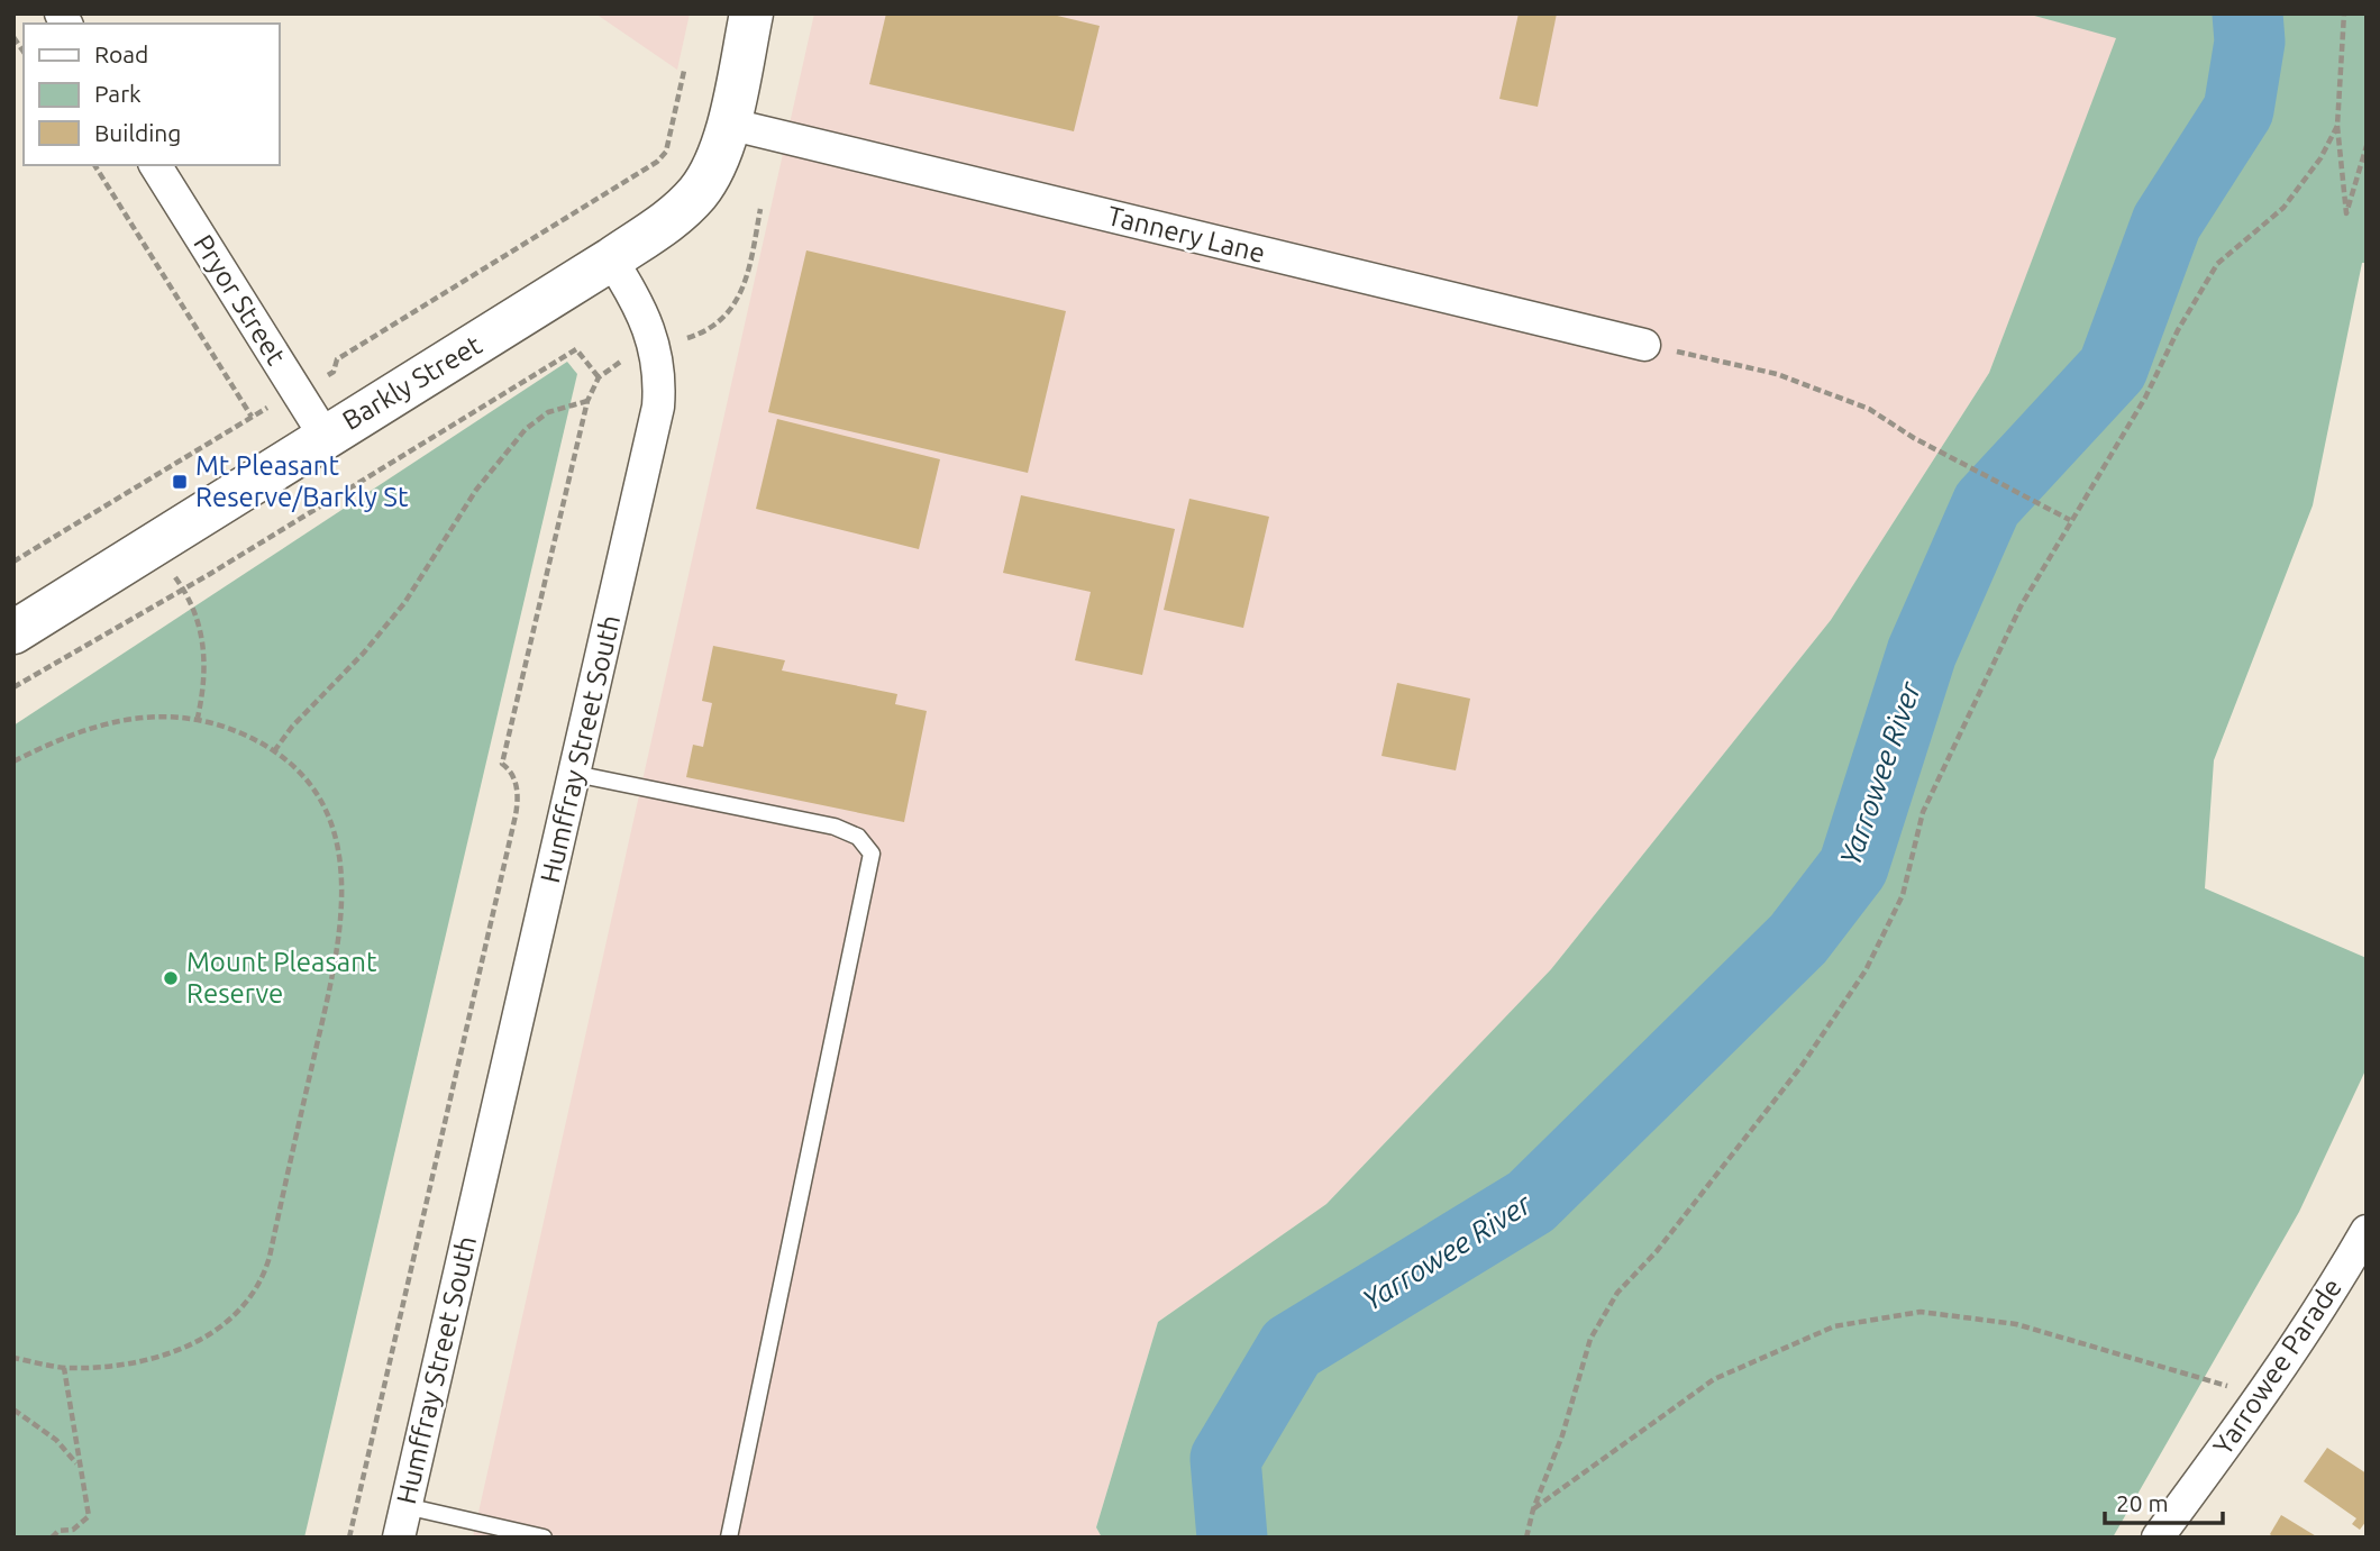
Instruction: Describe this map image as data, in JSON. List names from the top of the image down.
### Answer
{
  "streets": {
    "main road": ["Barkly Street"],
    "street": [
      "Tannery Lane",
      "Pryor Street",
      "Humffray Street South",
      "Yarrowee Parade"
    ]
  },
  "crossings": [
    ["Pryor Street", "Barkly Street"],
    ["Barkly Street", "Humffray Street South"]
  ],
  "water": ["Yarrowee River"],
  "places": {
    "transit": ["Mt Pleasant Reserve/Barkly St"],
    "other": ["Mount Pleasant Reserve"]
  },
  "legend": ["Road", "Park", "Building"],
  "scale_bar": "20 m"
}
